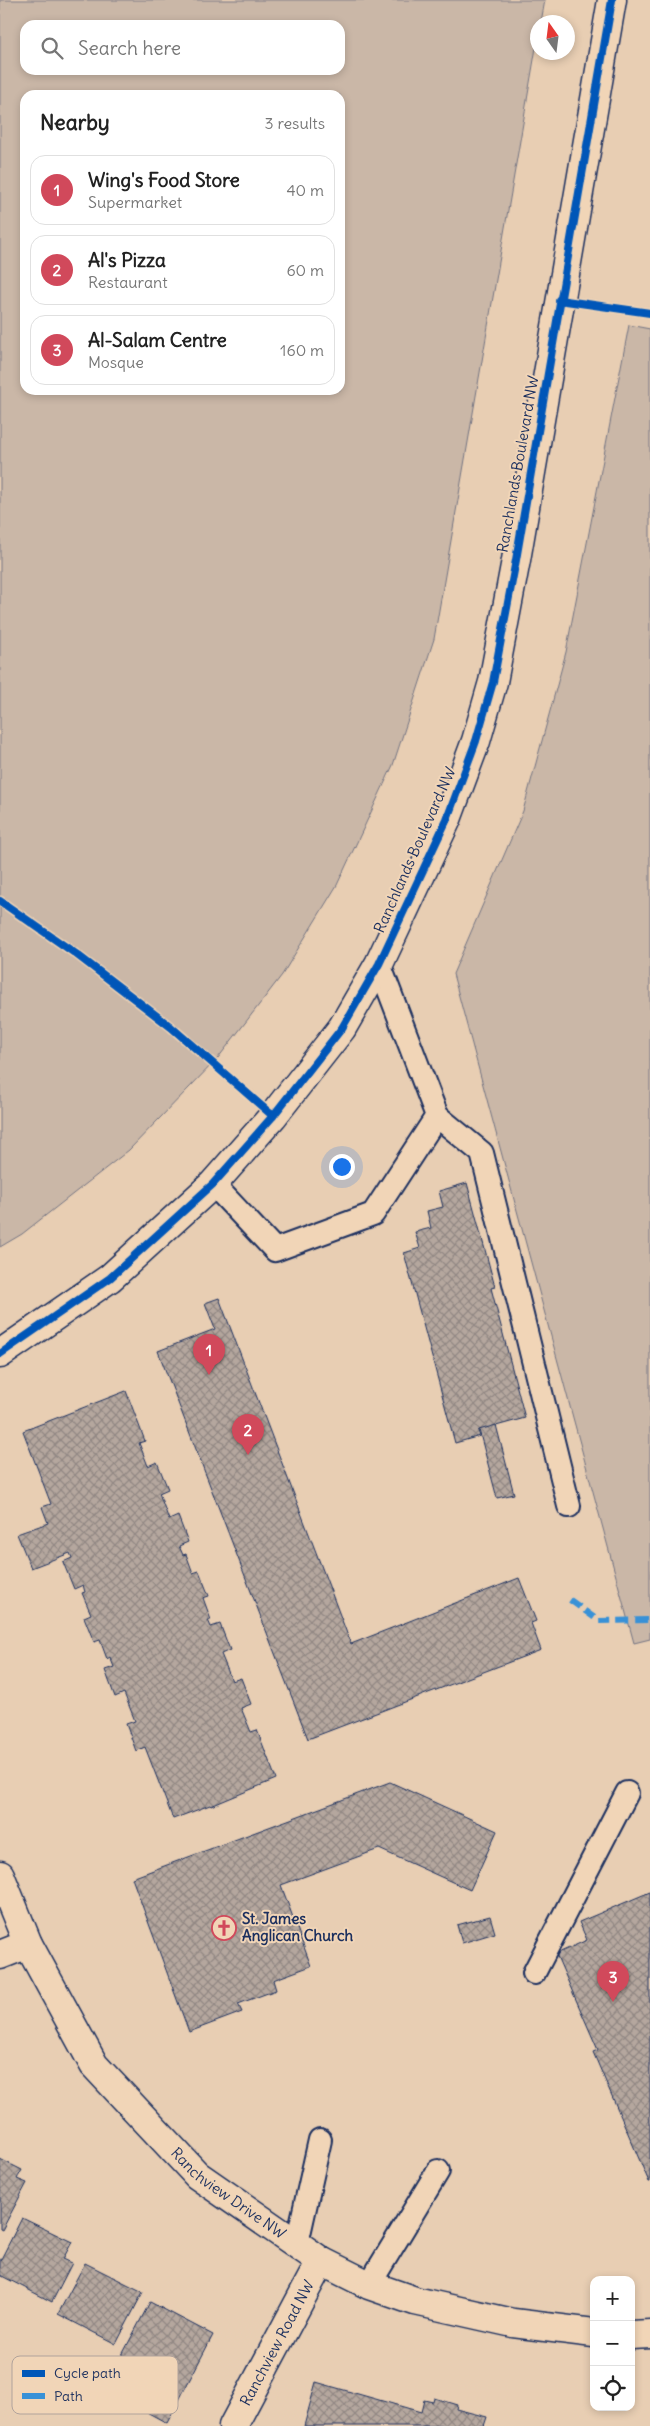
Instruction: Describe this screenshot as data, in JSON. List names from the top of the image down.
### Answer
{
  "streets": {
    "street": ["Ranchlands Boulevard NW", "Ranchview Drive NW", "Ranchview Road NW"]
  },
  "crossings": [
    ["Ranchview Drive NW", "Ranchview Road NW"]
  ],
  "places": {
    "church": ["St. James Anglican Church"]
  },
  "legend": ["Cycle path", "Path"],
  "north": "top",
  "page": {
    "search": "Search here",
    "heading": ["Nearby", "3 results"],
    "list": [
      {
        "mark": "1",
        "name": "Wing's Food Store",
        "note": "Supermarket",
        "value": "40 m"
      },
      {
        "mark": "2",
        "name": "Al's Pizza",
        "note": "Restaurant",
        "value": "60 m"
      },
      {
        "mark": "3",
        "name": "Al-Salam Centre",
        "note": "Mosque",
        "value": "160 m"
      }
    ],
    "pins": ["1", "2", "3"],
    "map_buttons": ["+", "−"]
  }
}
